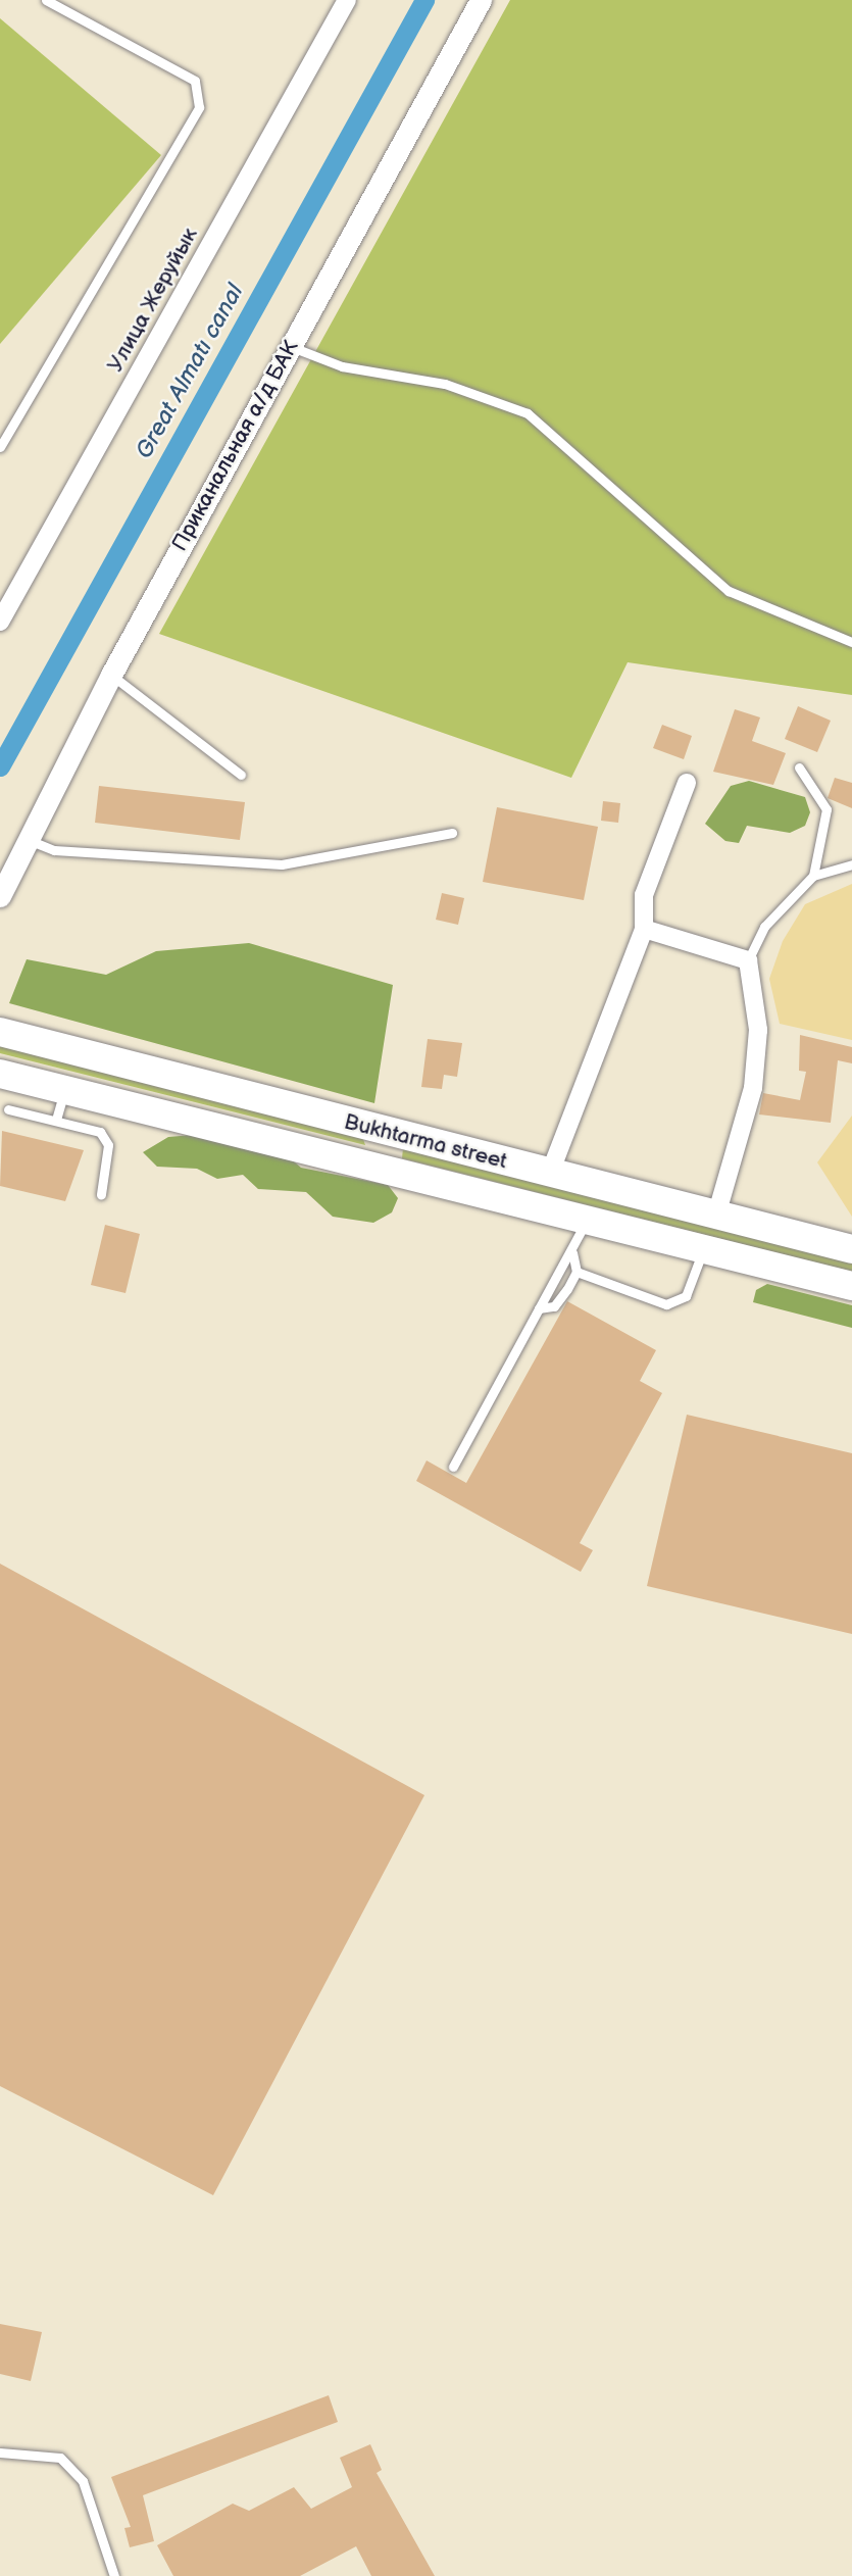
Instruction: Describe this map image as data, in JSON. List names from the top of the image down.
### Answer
{
  "streets": {
    "main road": ["Bukhtarma street"],
    "street": ["Улица Жеруйык", "Приканальная а/д БАК"]
  },
  "water": ["Great Almatı canal"]
}
